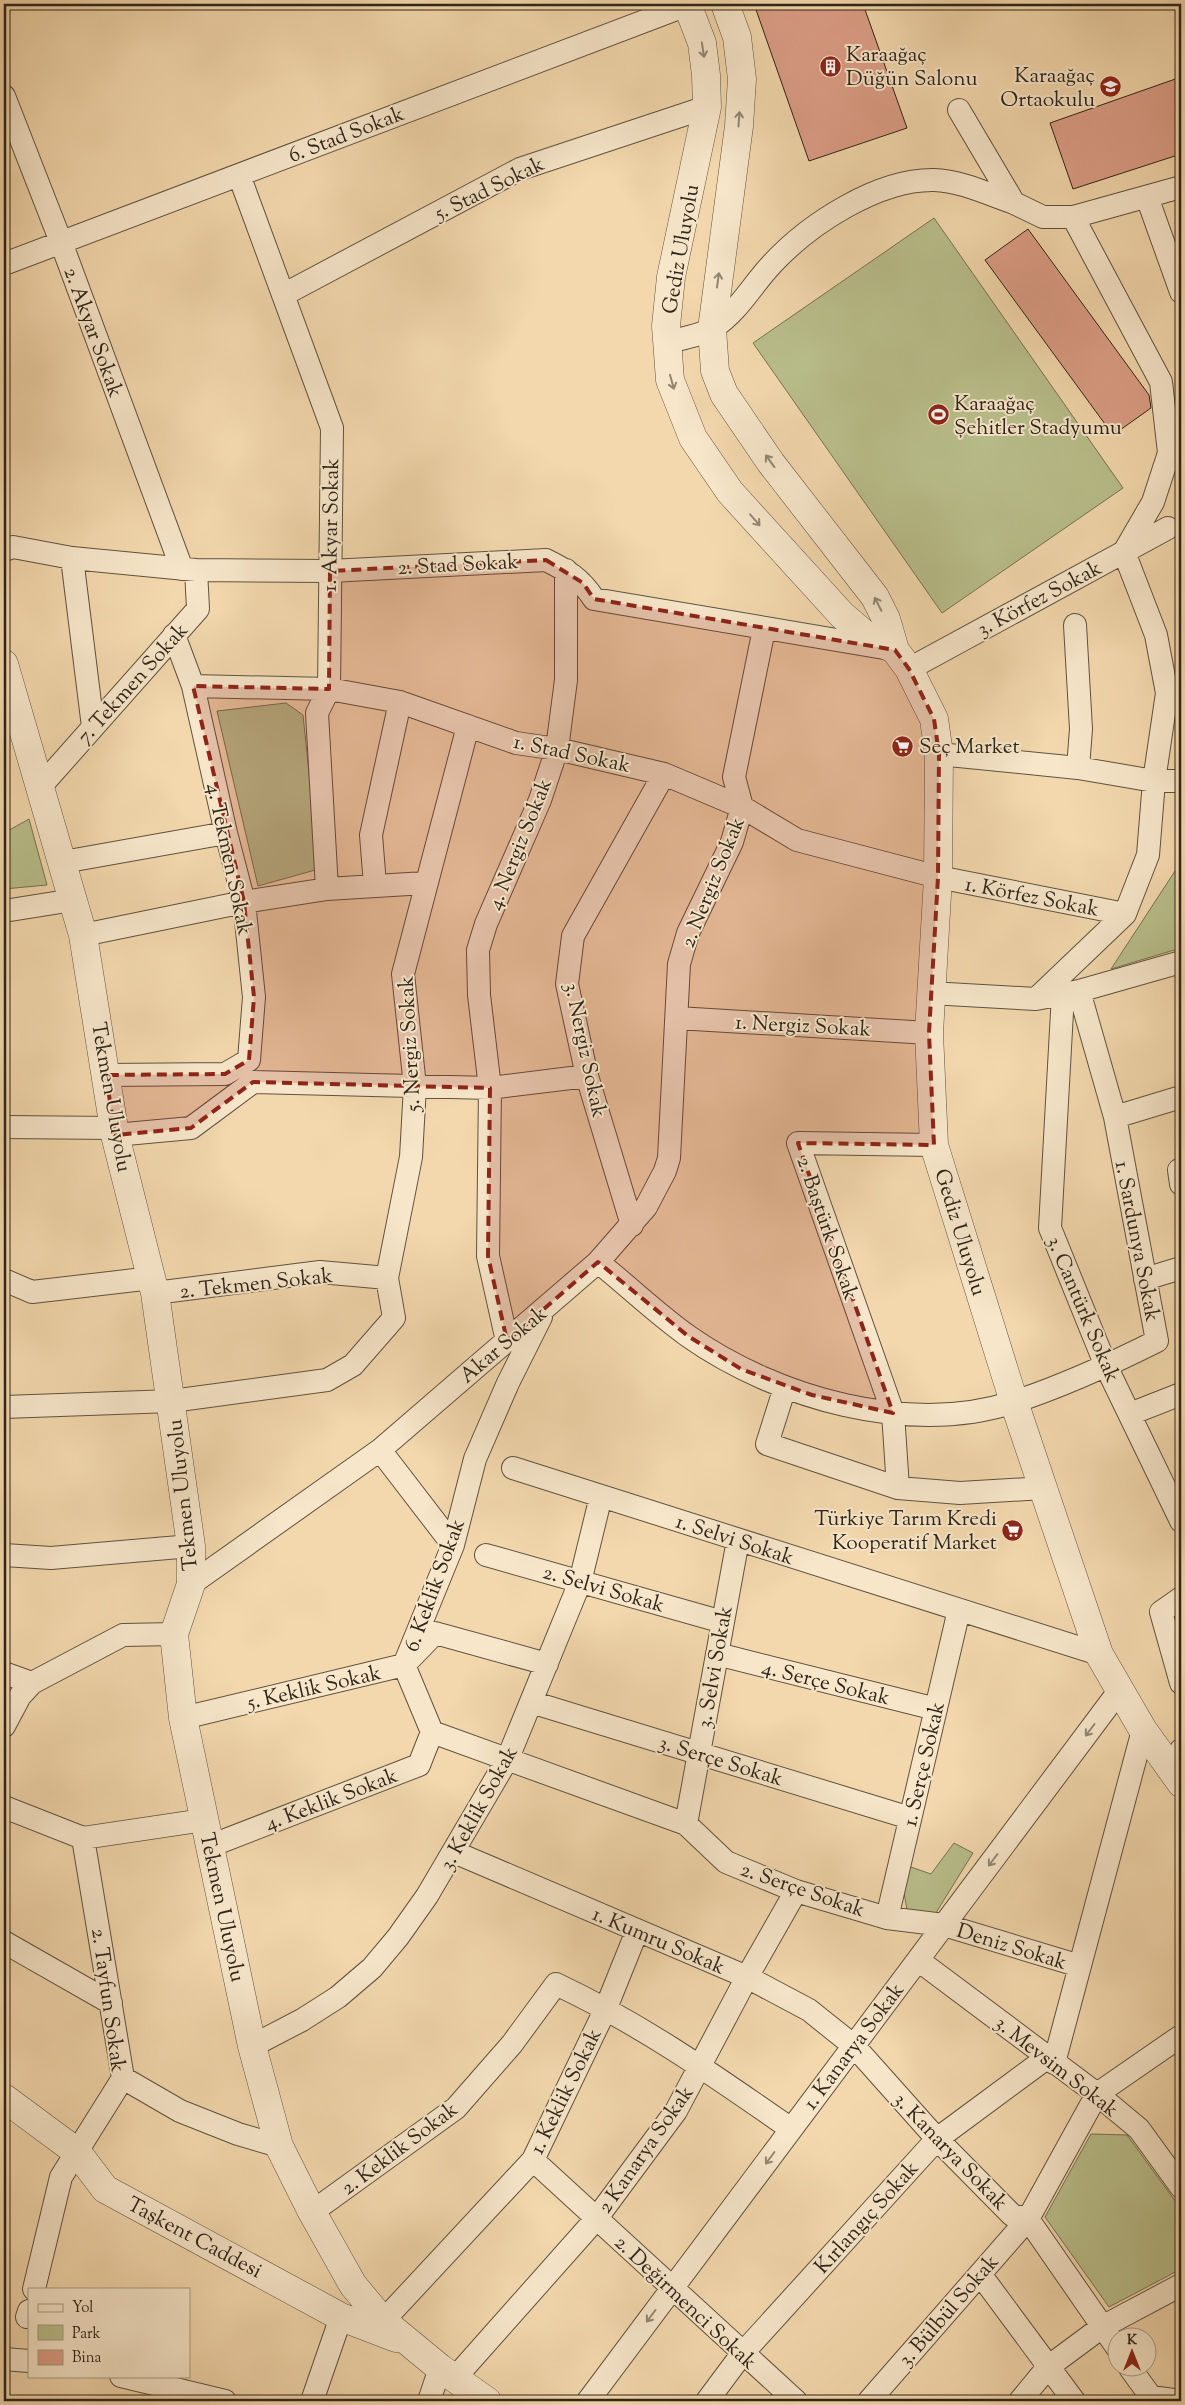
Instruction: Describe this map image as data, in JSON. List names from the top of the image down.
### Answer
{
  "streets": {
    "street": [
      "6. Stad Sokak",
      "5. Stad Sokak",
      "Gediz Uluyolu",
      "2. Akyar Sokak",
      "1. Akyar Sokak",
      "2. Stad Sokak",
      "3. Körfez Sokak",
      "7. Tekmen Sokak",
      "1. Stad Sokak",
      "4. Nergiz Sokak",
      "4. Tekmen Sokak",
      "2. Nergiz Sokak",
      "1. Körfez Sokak",
      "1. Nergiz Sokak",
      "5. Nergiz Sokak",
      "3. Nergiz Sokak",
      "Tekmen Uluyolu",
      "2. Baştürk Sokak",
      "1. Sardunya Sokak",
      "2. Tekmen Sokak",
      "3. Cantürk Sokak",
      "Akar Sokak",
      "1. Selvi Sokak",
      "6. Keklik Sokak",
      "2. Selvi Sokak",
      "3. Selvi Sokak",
      "4. Serçe Sokak",
      "5. Keklik Sokak",
      "3. Serçe Sokak",
      "1. Serçe Sokak",
      "4. Keklik Sokak",
      "3. Keklik Sokak",
      "2. Serçe Sokak",
      "1. Kumru Sokak",
      "Deniz Sokak",
      "2. Tayfun Sokak",
      "1. Kanarya Sokak",
      "3. Mevsim Sokak",
      "1. Keklik Sokak",
      "2. Keklik Sokak",
      "2 Kanarya Sokak",
      "3. Kanarya Sokak",
      "Kırlangıç Sokak",
      "Taşkent Caddesi",
      "2. Değirmenci Sokak",
      "3. Bülbül Sokak"
    ]
  },
  "crossings": [
    ["6. Stad Sokak", "Gediz Uluyolu"],
    ["6. Stad Sokak", "2. Akyar Sokak"],
    ["6. Stad Sokak", "1. Akyar Sokak"],
    ["5. Stad Sokak", "Gediz Uluyolu"],
    ["5. Stad Sokak", "1. Akyar Sokak"],
    ["Gediz Uluyolu", "2. Stad Sokak"],
    ["Gediz Uluyolu", "3. Körfez Sokak"],
    ["Gediz Uluyolu", "1. Stad Sokak"],
    ["Gediz Uluyolu", "1. Körfez Sokak"],
    ["Gediz Uluyolu", "1. Nergiz Sokak"],
    ["Gediz Uluyolu", "2. Baştürk Sokak"],
    ["Gediz Uluyolu", "1. Sardunya Sokak"],
    ["Gediz Uluyolu", "1. Selvi Sokak"],
    ["Gediz Uluyolu", "1. Kanarya Sokak"],
    ["2. Akyar Sokak", "2. Stad Sokak"],
    ["2. Akyar Sokak", "7. Tekmen Sokak"],
    ["1. Akyar Sokak", "2. Stad Sokak"],
    ["1. Akyar Sokak", "1. Stad Sokak"],
    ["2. Stad Sokak", "3. Körfez Sokak"],
    ["2. Stad Sokak", "7. Tekmen Sokak"],
    ["2. Stad Sokak", "4. Nergiz Sokak"],
    ["2. Stad Sokak", "2. Nergiz Sokak"],
    ["7. Tekmen Sokak", "4. Tekmen Sokak"],
    ["7. Tekmen Sokak", "Tekmen Uluyolu"],
    ["1. Stad Sokak", "4. Nergiz Sokak"],
    ["1. Stad Sokak", "4. Tekmen Sokak"],
    ["1. Stad Sokak", "2. Nergiz Sokak"],
    ["1. Stad Sokak", "1. Körfez Sokak"],
    ["1. Stad Sokak", "5. Nergiz Sokak"],
    ["1. Stad Sokak", "3. Nergiz Sokak"],
    ["4. Nergiz Sokak", "Akar Sokak"],
    ["4. Tekmen Sokak", "Tekmen Uluyolu"],
    ["2. Nergiz Sokak", "1. Nergiz Sokak"],
    ["2. Nergiz Sokak", "Akar Sokak"],
    ["1. Nergiz Sokak", "Akar Sokak"],
    ["5. Nergiz Sokak", "2. Tekmen Sokak"],
    ["3. Nergiz Sokak", "Akar Sokak"],
    ["Tekmen Uluyolu", "2. Tekmen Sokak"],
    ["Tekmen Uluyolu", "Akar Sokak"],
    ["Tekmen Uluyolu", "5. Keklik Sokak"],
    ["Tekmen Uluyolu", "4. Keklik Sokak"],
    ["Tekmen Uluyolu", "3. Keklik Sokak"],
    ["Tekmen Uluyolu", "1. Keklik Sokak"],
    ["Tekmen Uluyolu", "2. Keklik Sokak"],
    ["Tekmen Uluyolu", "2 Kanarya Sokak"],
    ["Tekmen Uluyolu", "Taşkent Caddesi"],
    ["2. Baştürk Sokak", "1. Sardunya Sokak"],
    ["1. Sardunya Sokak", "3. Cantürk Sokak"],
    ["1. Sardunya Sokak", "Akar Sokak"],
    ["Akar Sokak", "6. Keklik Sokak"],
    ["1. Selvi Sokak", "3. Selvi Sokak"],
    ["1. Selvi Sokak", "1. Serçe Sokak"],
    ["1. Selvi Sokak", "3. Keklik Sokak"],
    ["6. Keklik Sokak", "5. Keklik Sokak"],
    ["6. Keklik Sokak", "4. Keklik Sokak"],
    ["2. Selvi Sokak", "3. Selvi Sokak"],
    ["2. Selvi Sokak", "3. Keklik Sokak"],
    ["3. Selvi Sokak", "4. Serçe Sokak"],
    ["3. Selvi Sokak", "3. Serçe Sokak"],
    ["3. Selvi Sokak", "2. Serçe Sokak"],
    ["4. Serçe Sokak", "1. Serçe Sokak"],
    ["5. Keklik Sokak", "3. Keklik Sokak"],
    ["3. Serçe Sokak", "1. Serçe Sokak"],
    ["3. Serçe Sokak", "3. Keklik Sokak"],
    ["1. Serçe Sokak", "2. Serçe Sokak"],
    ["3. Keklik Sokak", "2. Serçe Sokak"],
    ["3. Keklik Sokak", "1. Kumru Sokak"],
    ["2. Serçe Sokak", "Deniz Sokak"],
    ["2. Serçe Sokak", "1. Kanarya Sokak"],
    ["2. Serçe Sokak", "2 Kanarya Sokak"],
    ["1. Kumru Sokak", "1. Kanarya Sokak"],
    ["1. Kumru Sokak", "1. Keklik Sokak"],
    ["1. Kumru Sokak", "2 Kanarya Sokak"],
    ["1. Kumru Sokak", "3. Kanarya Sokak"],
    ["Deniz Sokak", "1. Kanarya Sokak"],
    ["2. Tayfun Sokak", "Taşkent Caddesi"],
    ["1. Kanarya Sokak", "3. Mevsim Sokak"],
    ["1. Kanarya Sokak", "3. Kanarya Sokak"],
    ["1. Kanarya Sokak", "2. Değirmenci Sokak"],
    ["3. Mevsim Sokak", "Kırlangıç Sokak"],
    ["3. Mevsim Sokak", "3. Bülbül Sokak"],
    ["1. Keklik Sokak", "2. Keklik Sokak"],
    ["1. Keklik Sokak", "2. Değirmenci Sokak"],
    ["2 Kanarya Sokak", "2. Değirmenci Sokak"],
    ["3. Kanarya Sokak", "Kırlangıç Sokak"],
    ["3. Kanarya Sokak", "3. Bülbül Sokak"],
    ["Kırlangıç Sokak", "2. Değirmenci Sokak"]
  ],
  "places": {
    "building": ["Karaağaç Düğün Salonu"],
    "school or university": ["Karaağaç Ortaokulu"],
    "sports": ["Karaağaç Şehitler Stadyumu"],
    "supermarket": ["Seç Market", "Türkiye Tarım Kredi Kooperatif Market"]
  },
  "legend": ["Yol", "Park", "Bina"],
  "north": "top"
}
